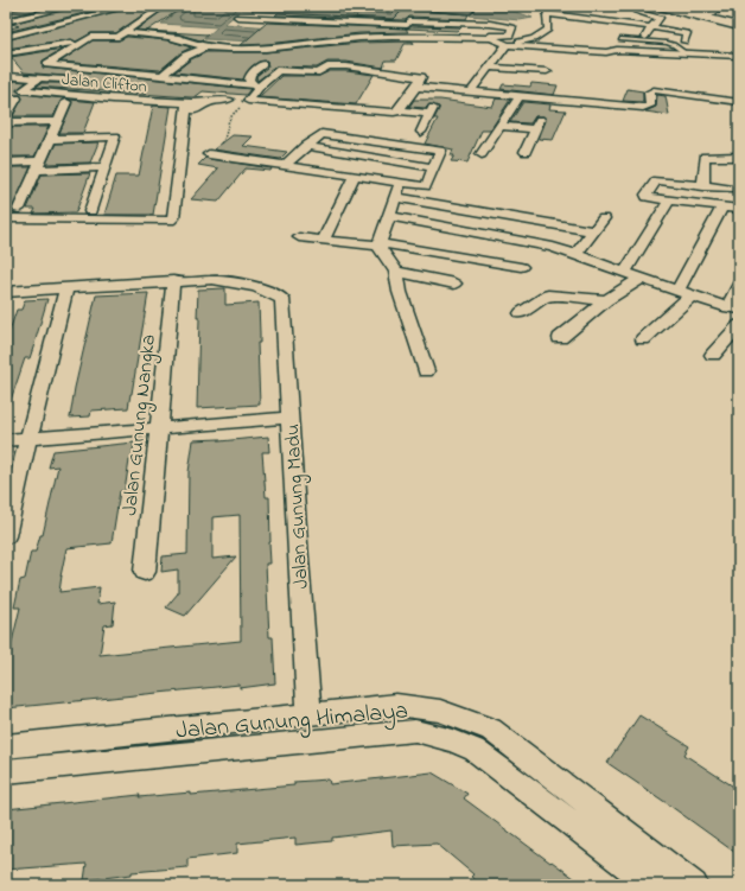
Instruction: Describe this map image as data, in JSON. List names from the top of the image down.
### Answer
{
  "streets": {
    "street": [
      "Jalan Clifton",
      "Jalan Gunung Nangka",
      "Jalan Gunung Madu",
      "Jalan Gunung Himalaya"
    ]
  },
  "crossings": [
    ["Jalan Gunung Nangka", "Jalan Gunung Madu"],
    ["Jalan Gunung Madu", "Jalan Gunung Himalaya"]
  ]
}
